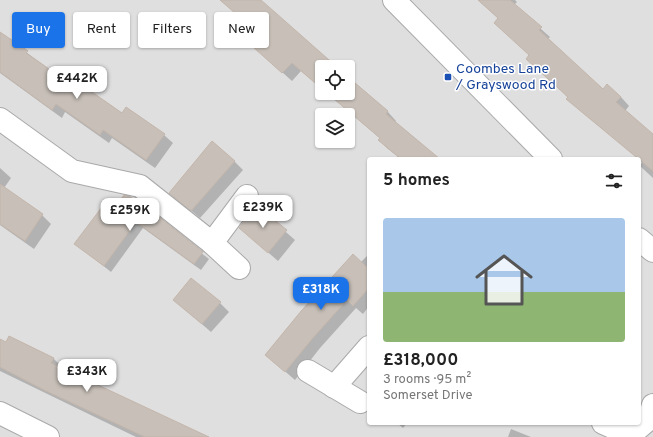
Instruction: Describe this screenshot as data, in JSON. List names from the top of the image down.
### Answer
{
  "places": {
    "transit": ["Coombes Lane / Grayswood Rd"]
  },
  "page": {
    "chip": [
      "Buy",
      "Rent",
      "Filters",
      "New"
    ],
    "price": [
      "£442K",
      "£239K",
      "£259K",
      "£318K",
      "£343K"
    ],
    "heading": "5 homes",
    "list": [
      {
        "name": "£318,000",
        "note": "3 rooms · 95 m² · Somerset Drive"
      }
    ]
  }
}
